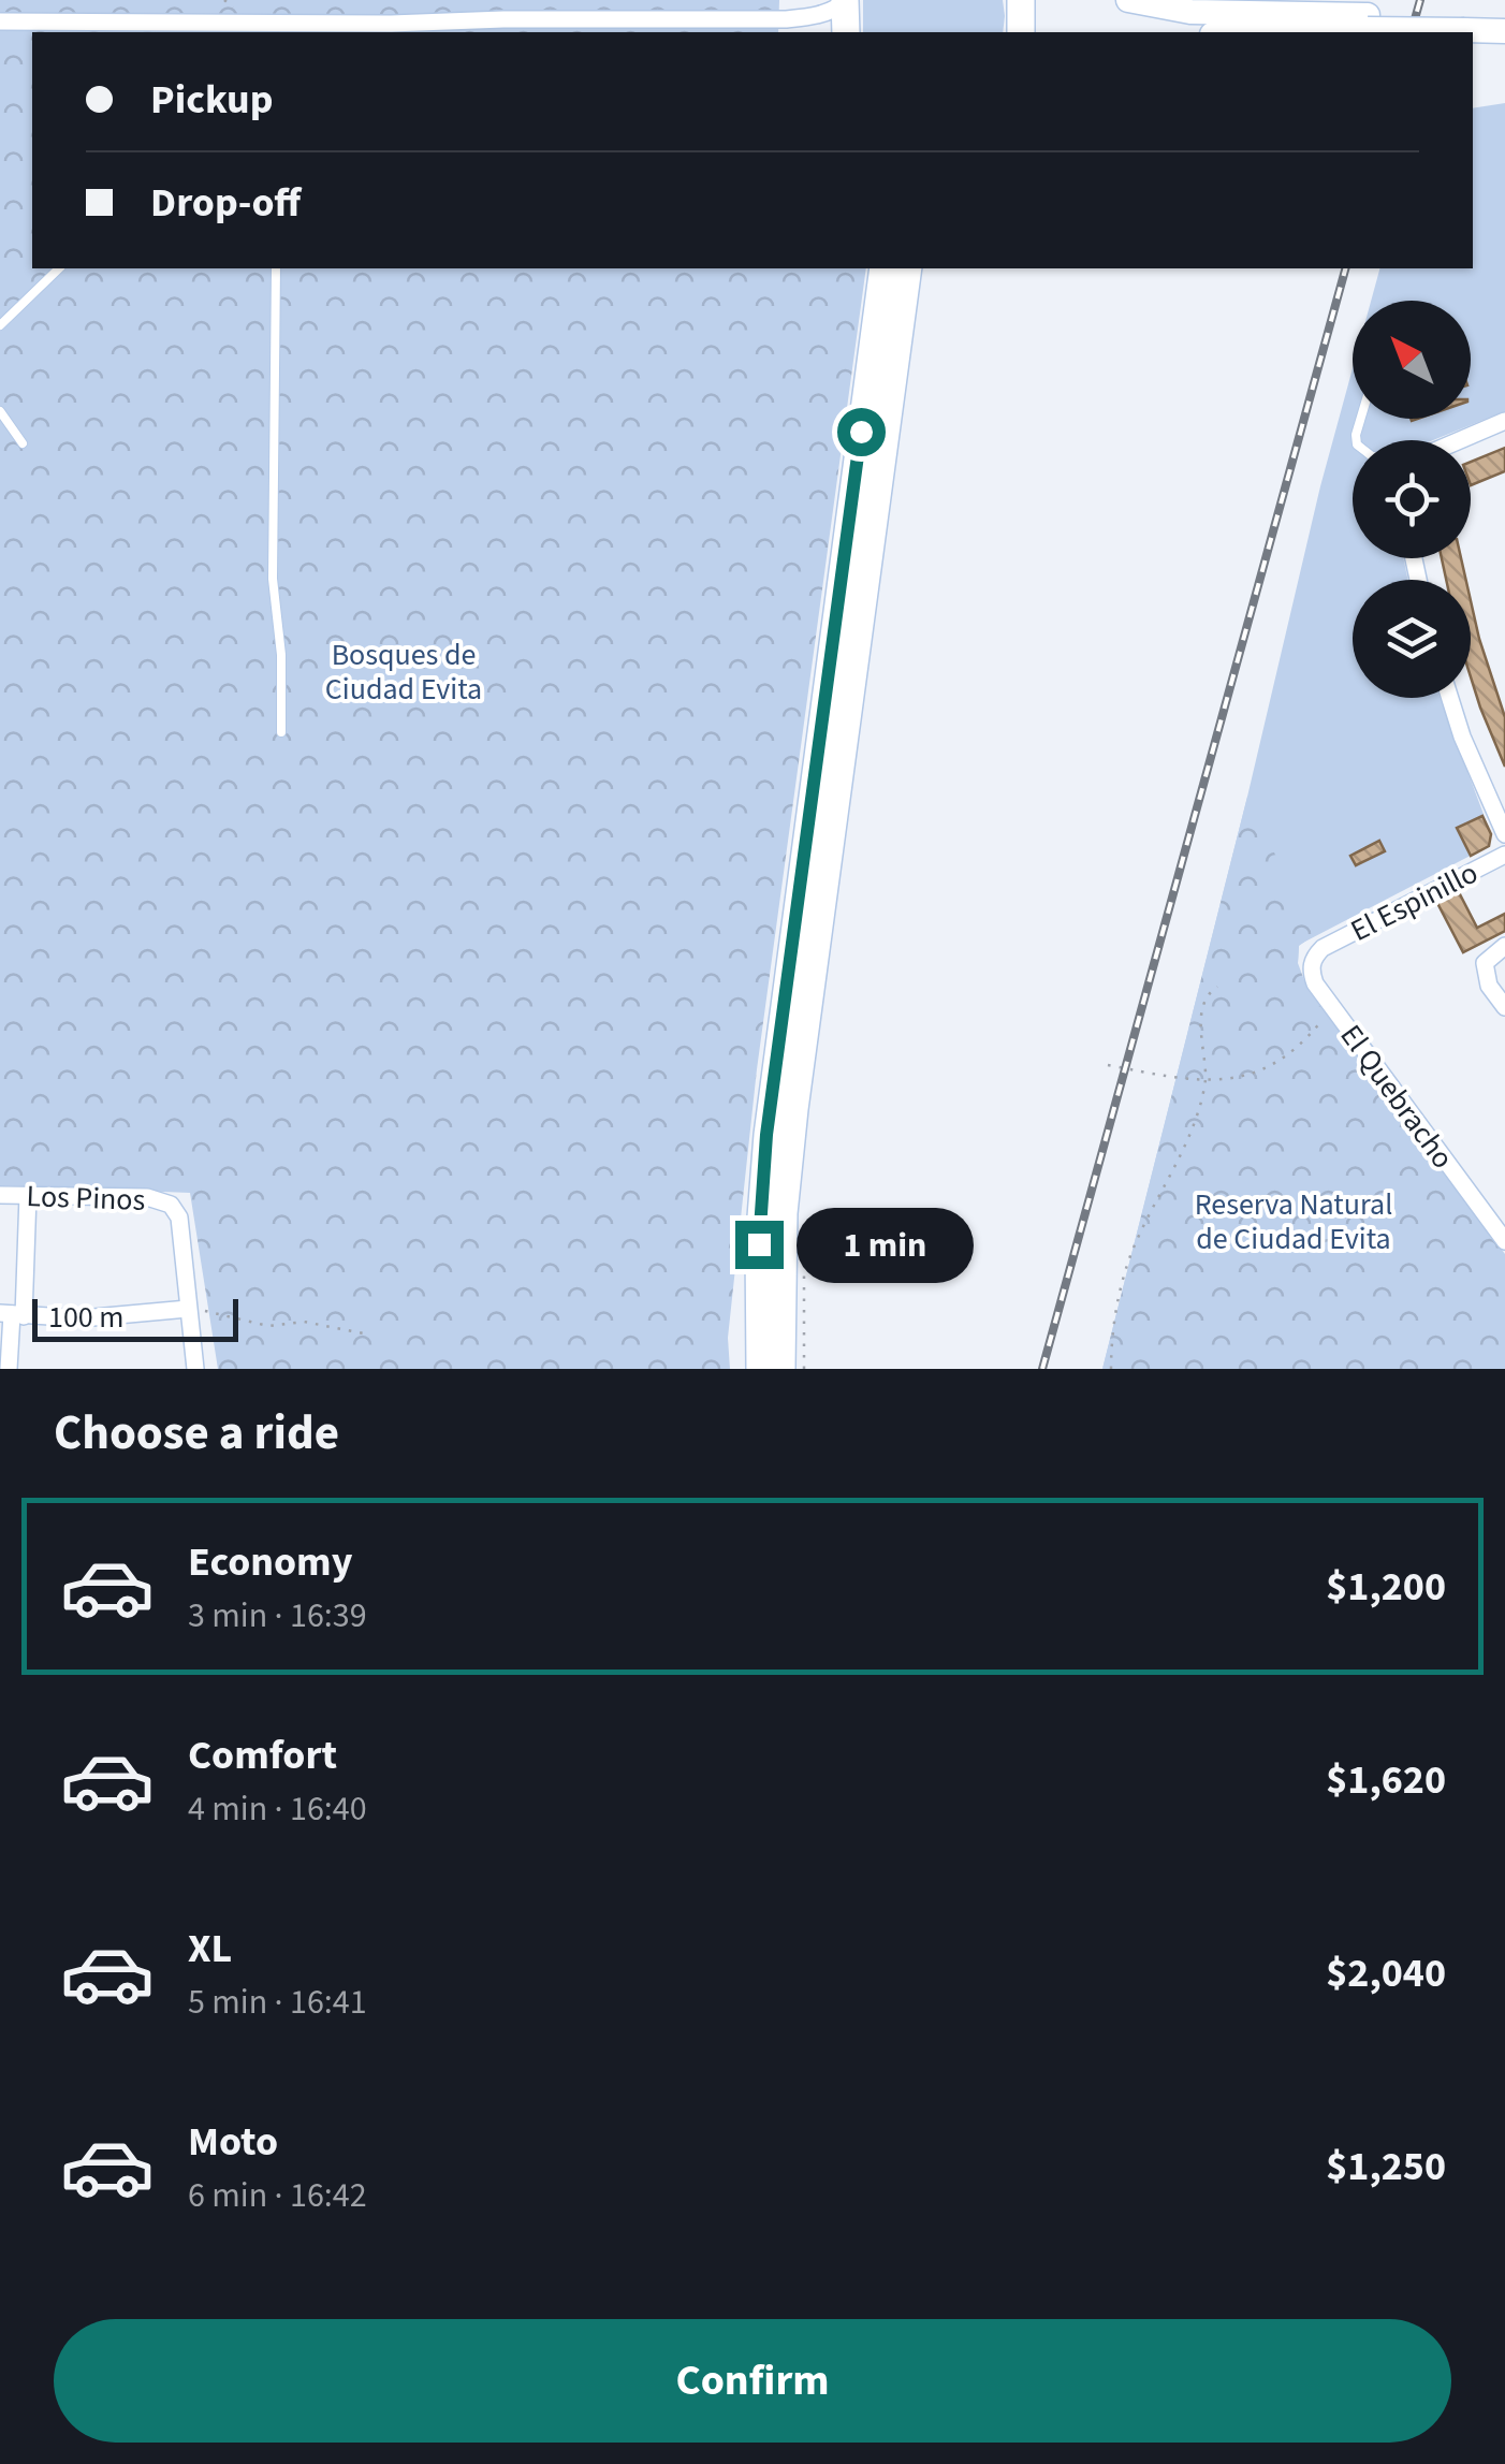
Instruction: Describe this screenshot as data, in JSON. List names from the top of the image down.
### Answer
{
  "streets": {
    "street": ["El Espinillo", "El Quebracho", "Los Pinos"]
  },
  "crossings": [
    ["El Espinillo", "El Quebracho"]
  ],
  "parks": ["Bosques de Ciudad Evita", "Reserva Natural de Ciudad Evita"],
  "scale_bar": "100 m",
  "north": "top left",
  "page": {
    "banner": ["Pickup", "Drop-off"],
    "bubble": "1 min",
    "scale": "100 m",
    "heading": "Choose a ride",
    "list": [
      {
        "name": "Economy",
        "note": "3 min · 16:39",
        "value": "$1,200"
      },
      {
        "name": "Comfort",
        "note": "4 min · 16:40",
        "value": "$1,620"
      },
      {
        "name": "XL",
        "note": "5 min · 16:41",
        "value": "$2,040"
      },
      {
        "name": "Moto",
        "note": "6 min · 16:42",
        "value": "$1,250"
      }
    ],
    "buttons": "Confirm"
  }
}
